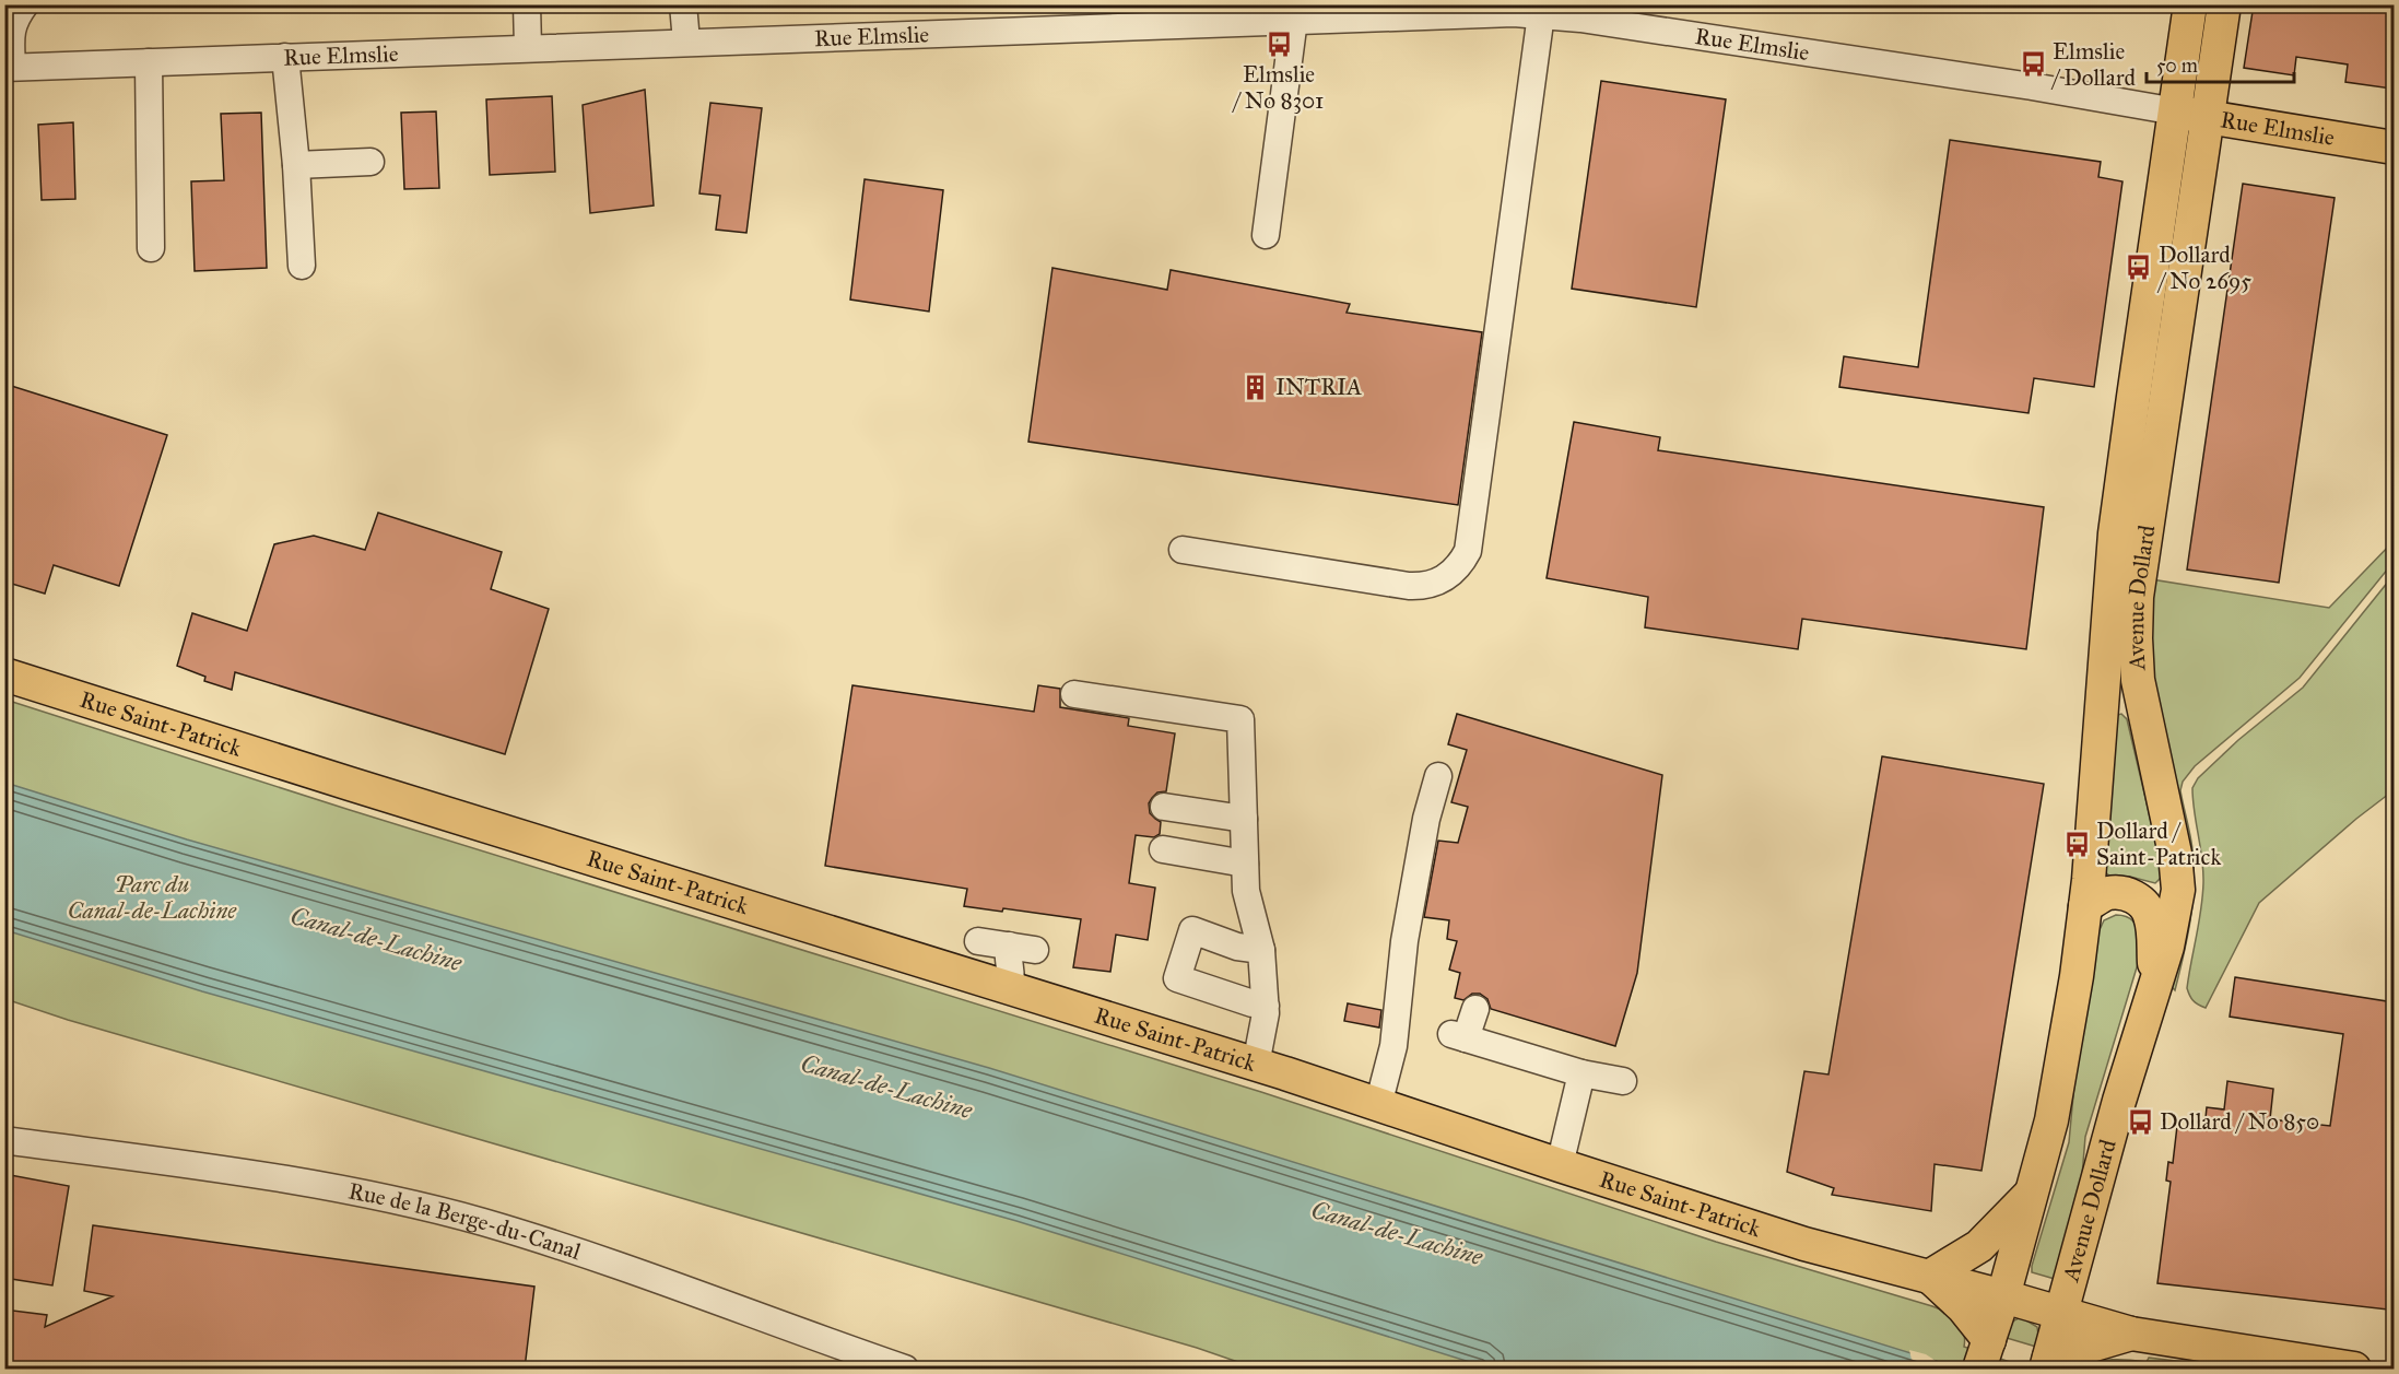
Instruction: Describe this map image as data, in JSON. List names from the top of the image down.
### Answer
{
  "streets": {
    "main road": ["Rue Elmslie", "Avenue Dollard", "Rue Saint-Patrick"],
    "street": ["Rue de la Berge-du-Canal"]
  },
  "crossings": [
    ["Rue Elmslie", "Avenue Dollard"],
    ["Avenue Dollard", "Rue Saint-Patrick"]
  ],
  "water": ["Canal-de-Lachine"],
  "parks": ["Parc du Canal-de-Lachine"],
  "places": {
    "bus stop": [
      "Elmslie / No 8301",
      "Elmslie / Dollard",
      "Dollard / No 2695",
      "Dollard / Saint-Patrick",
      "Dollard / No 850"
    ],
    "building": ["INTRIA"]
  },
  "scale_bar": "50 m"
}
